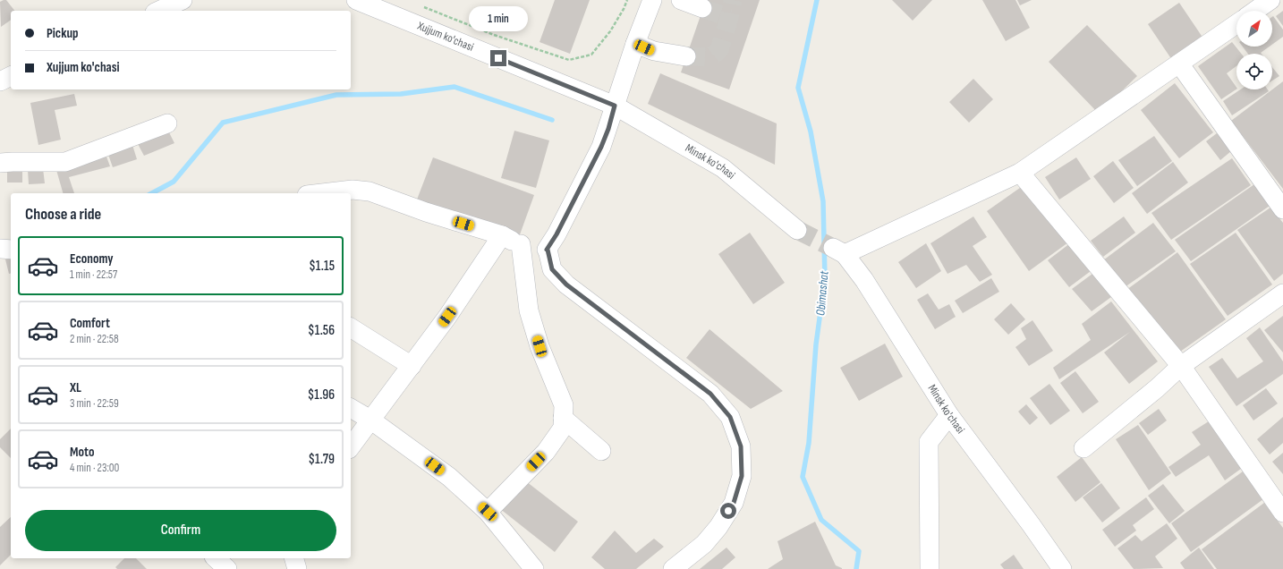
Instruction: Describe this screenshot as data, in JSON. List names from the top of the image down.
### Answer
{
  "streets": {
    "street": ["Xujjum ko'chasi", "Minsk ko'chasi"]
  },
  "crossings": [
    ["Xujjum ko'chasi", "Minsk ko'chasi"]
  ],
  "water": ["Obimashat"],
  "north": "top right",
  "page": {
    "bubble": "1 min",
    "banner": ["Pickup", "Xujjum ko'chasi"],
    "heading": "Choose a ride",
    "list": [
      {
        "name": "Economy",
        "note": "1 min · 22:57",
        "value": "$1.15"
      },
      {
        "name": "Comfort",
        "note": "2 min · 22:58",
        "value": "$1.56"
      },
      {
        "name": "XL",
        "note": "3 min · 22:59",
        "value": "$1.96"
      },
      {
        "name": "Moto",
        "note": "4 min · 23:00",
        "value": "$1.79"
      }
    ],
    "buttons": "Confirm"
  }
}
